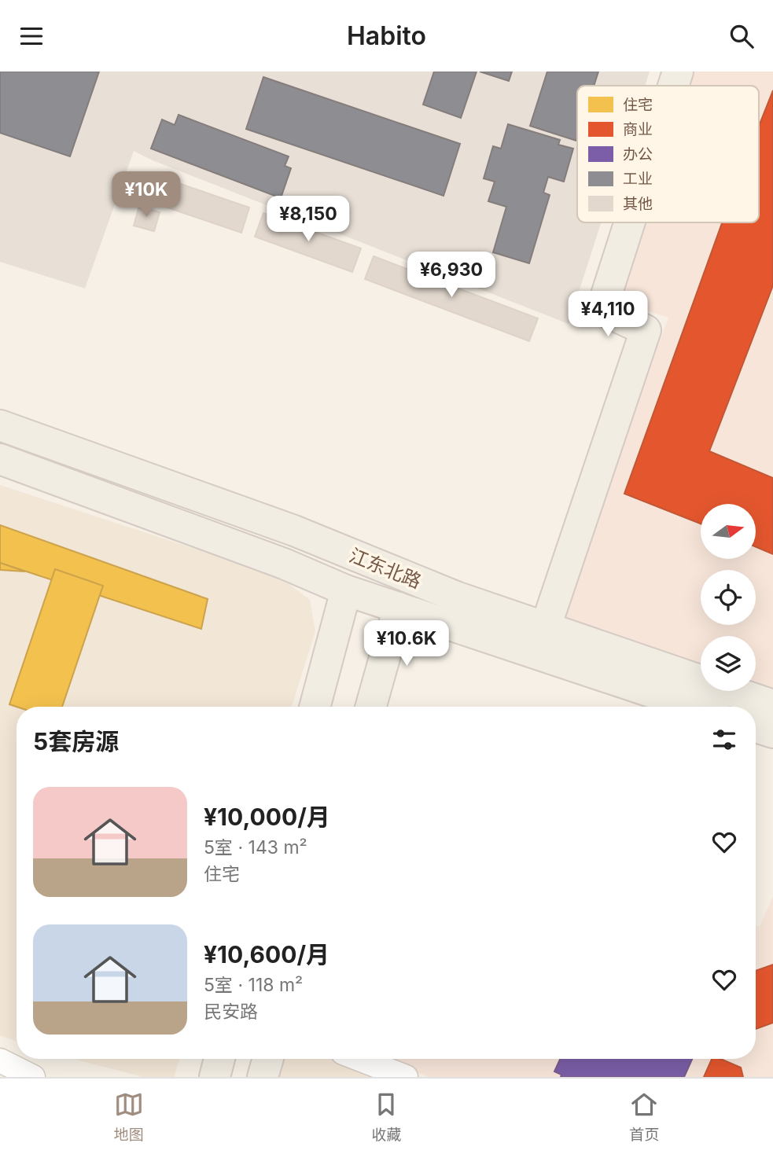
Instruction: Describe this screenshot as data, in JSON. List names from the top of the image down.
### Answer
{
  "streets": {
    "main road": ["江东北路"]
  },
  "legend": [
    "住宅",
    "商业",
    "办公",
    "工业",
    "其他"
  ],
  "north": "right",
  "page": {
    "header": "Habito",
    "price": [
      "¥10K",
      "¥8,150",
      "¥6,930",
      "¥4,110",
      "¥10.6K"
    ],
    "heading": "5套房源",
    "list": [
      {
        "name": "¥10,000/月",
        "note": "5室 · 143 m² · 住宅"
      },
      {
        "name": "¥10,600/月",
        "note": "5室 · 118 m² · 民安路"
      }
    ],
    "tabs": ["地图", "收藏", "首页"]
  }
}
